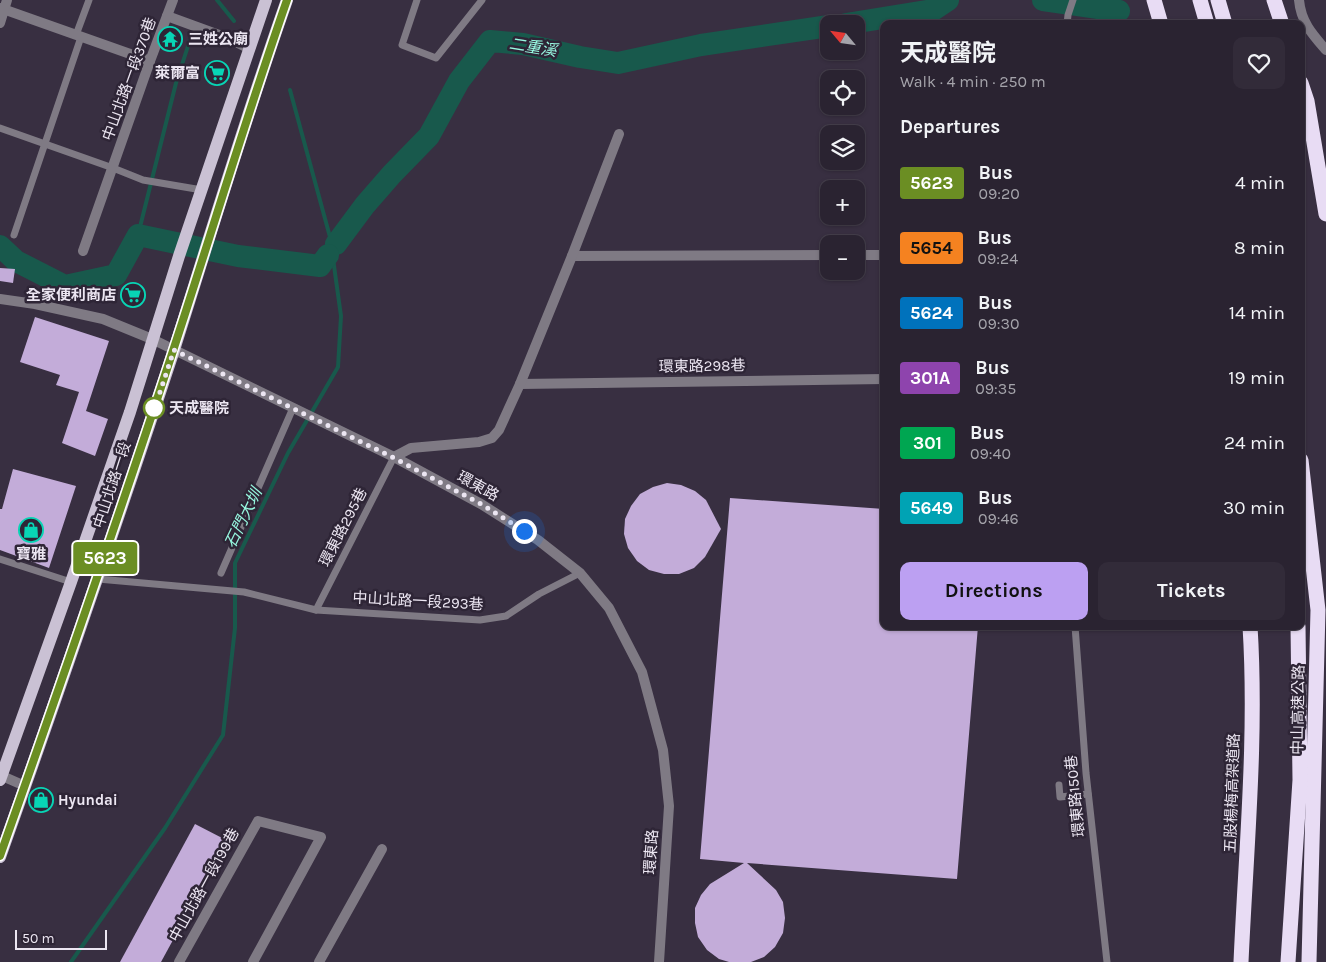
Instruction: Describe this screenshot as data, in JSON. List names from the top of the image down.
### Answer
{
  "streets": {
    "highway": ["中山高速公路", "五股楊梅高架道路"],
    "main road": ["中山北路一段"],
    "street": [
      "中山北路一段370巷",
      "環東路298巷",
      "環東路",
      "中山北路一段199巷"
    ],
    "lane": ["環東路295巷", "中山北路一段293巷", "環東路150巷"]
  },
  "crossings": [
    ["中山北路一段", "環東路"],
    ["中山北路一段", "中山北路一段293巷"],
    ["環東路", "環東路295巷"],
    ["環東路", "中山北路一段293巷"],
    ["環東路295巷", "中山北路一段293巷"]
  ],
  "water": ["二重溪", "石門大圳"],
  "places": {
    "temple": ["三姓公廟"],
    "supermarket": ["萊爾富", "全家便利商店"],
    "other": ["天成醫院"],
    "shop": ["寶雅", "Hyundai"]
  },
  "lines": ["bus line 5623"],
  "scale_bar": "50 m",
  "north": "top left",
  "page": {
    "on_map": "5623",
    "map_buttons": ["+", "−"],
    "heading": [
      ["天成醫院", "Walk · 4 min · 250 m"],
      "Departures"
    ],
    "list": [
      {
        "mark": "5623",
        "name": "Bus",
        "note": "09:20",
        "value": "4 min"
      },
      {
        "mark": "5654",
        "name": "Bus",
        "note": "09:24",
        "value": "8 min"
      },
      {
        "mark": "5624",
        "name": "Bus",
        "note": "09:30",
        "value": "14 min"
      },
      {
        "mark": "301A",
        "name": "Bus",
        "note": "09:35",
        "value": "19 min"
      },
      {
        "mark": "301",
        "name": "Bus",
        "note": "09:40",
        "value": "24 min"
      },
      {
        "mark": "5649",
        "name": "Bus",
        "note": "09:46",
        "value": "30 min"
      }
    ],
    "buttons": ["Directions", "Tickets"],
    "scale": "50 m"
  }
}
